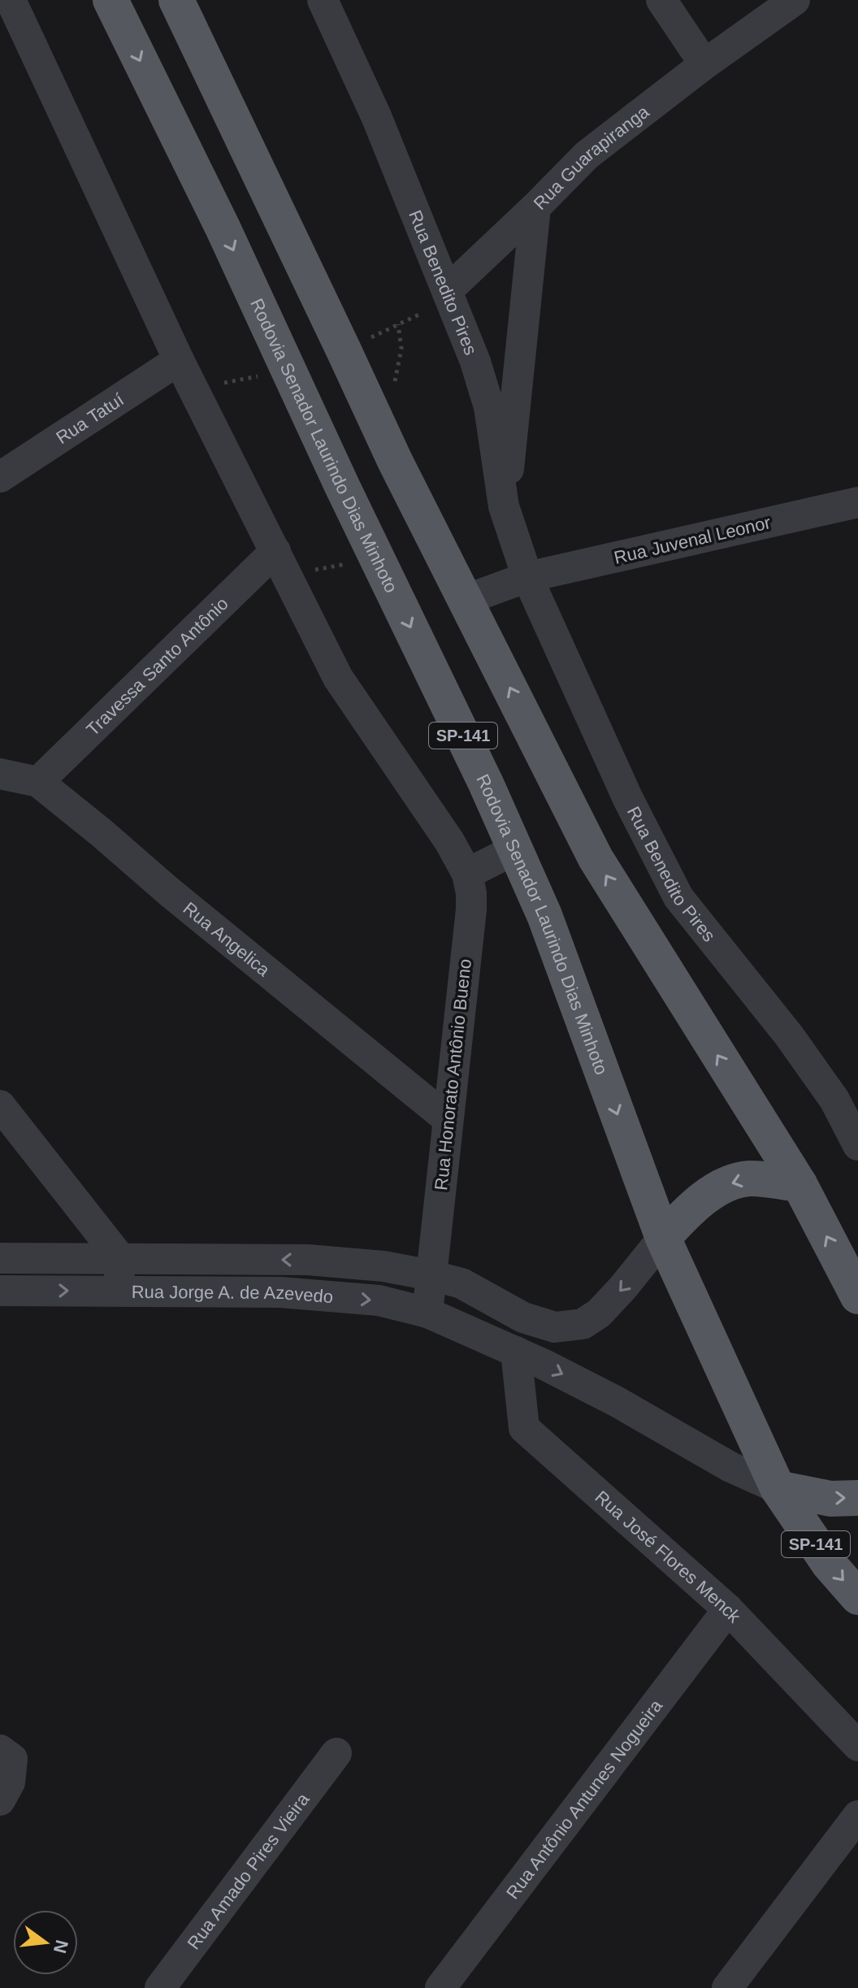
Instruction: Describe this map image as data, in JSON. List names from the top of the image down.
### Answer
{
  "streets": {
    "main road": ["Rodovia Senador Laurindo Dias Minhoto", "SP-141"],
    "street": [
      "Rua Guarapiranga",
      "Rua Benedito Pires",
      "Rua Tatuí",
      "Rua Juvenal Leonor",
      "Travessa Santo Antônio",
      "Rua Angelica",
      "Rua Honorato Antônio Bueno",
      "Rua Jorge A. de Azevedo",
      "Rua José Flores Menck",
      "Rua Antônio Antunes Nogueira",
      "Rua Amado Pires Vieira"
    ]
  },
  "crossings": [
    ["Rua Guarapiranga", "Rua Benedito Pires"],
    ["Rua Benedito Pires", "Rua Juvenal Leonor"],
    ["Rodovia Senador Laurindo Dias Minhoto", "Rua Jorge A. de Azevedo"],
    ["Travessa Santo Antônio", "Rua Angelica"],
    ["Rua Angelica", "Rua Honorato Antônio Bueno"],
    ["Rua Honorato Antônio Bueno", "Rua Jorge A. de Azevedo"],
    ["Rua Jorge A. de Azevedo", "Rua José Flores Menck"],
    ["Rua José Flores Menck", "Rua Antônio Antunes Nogueira"]
  ],
  "north": "right"
}
